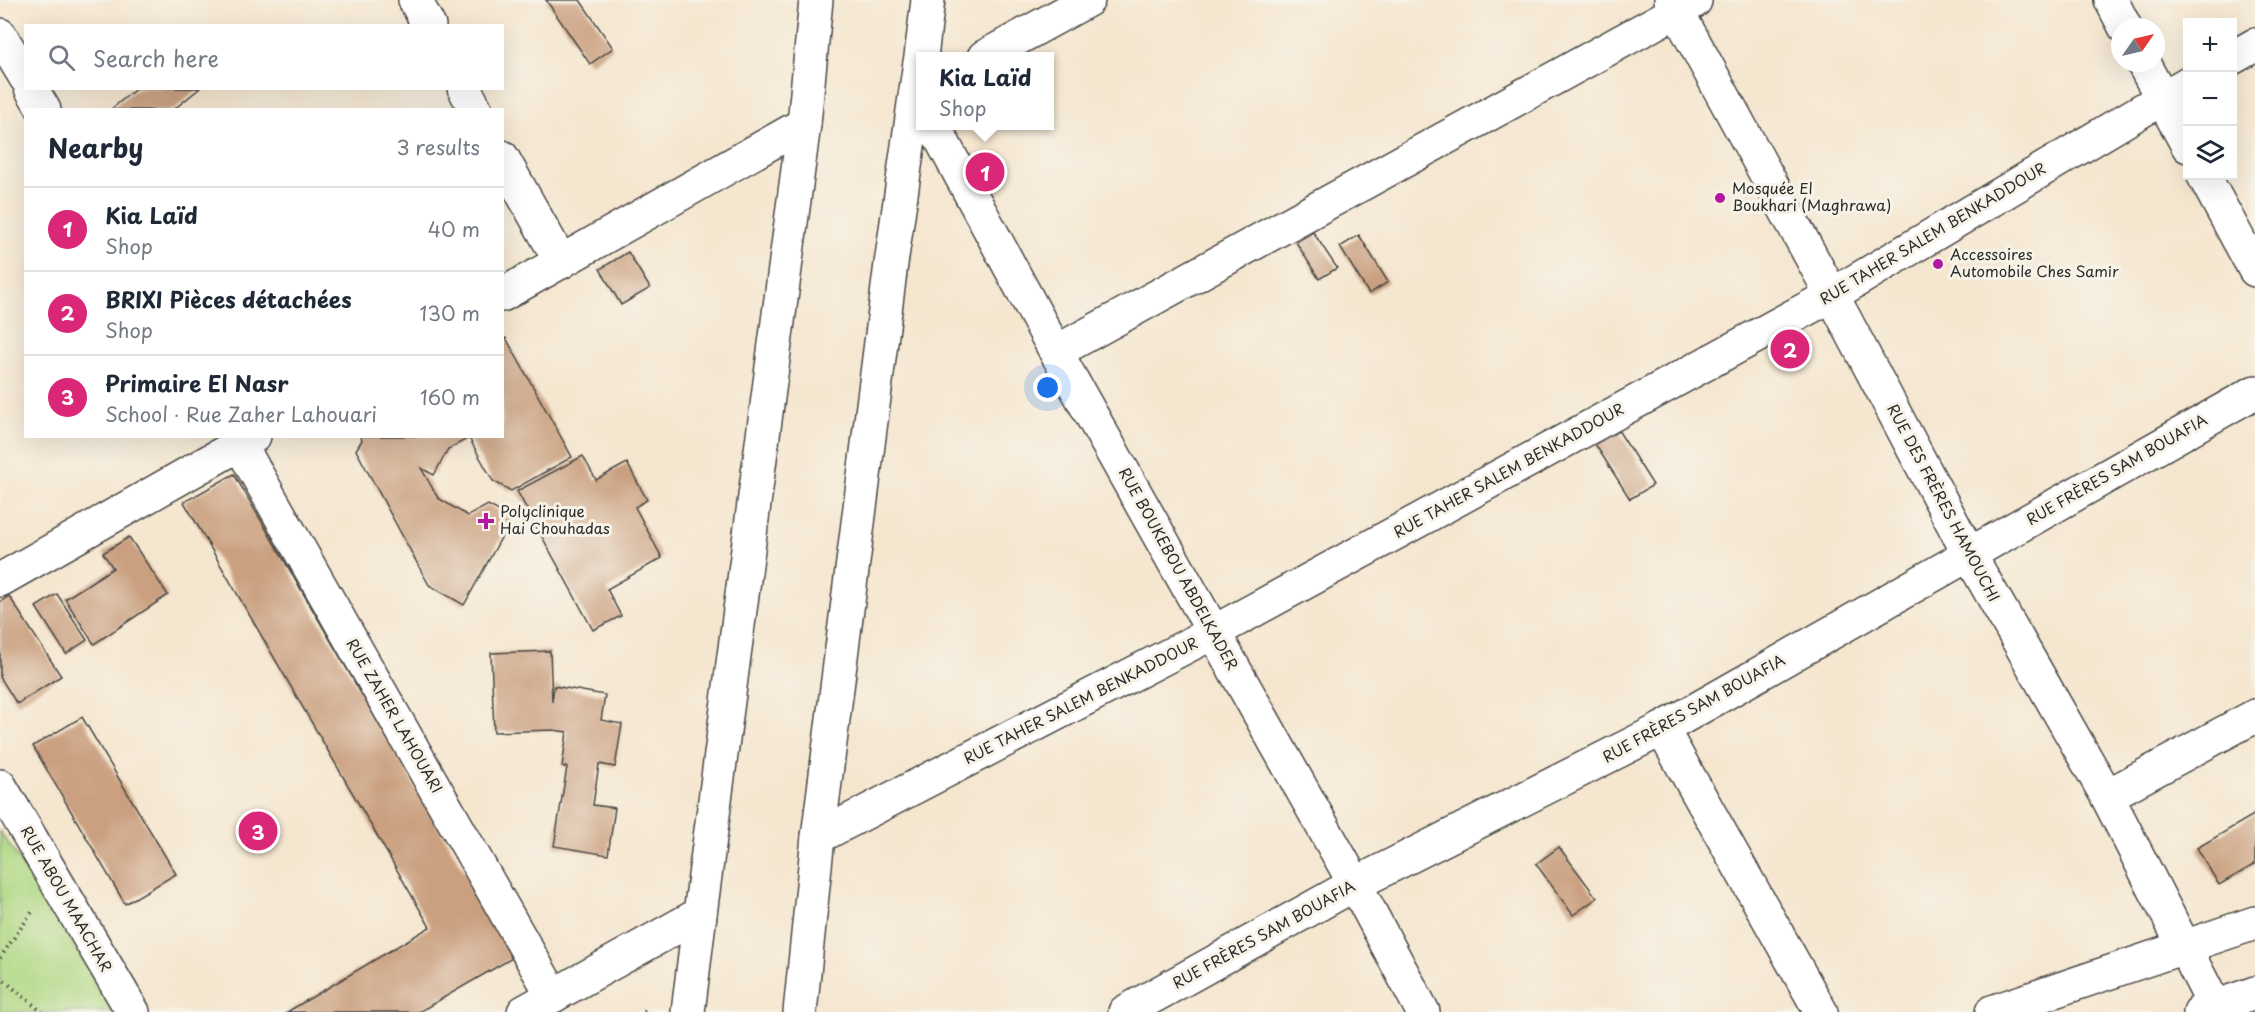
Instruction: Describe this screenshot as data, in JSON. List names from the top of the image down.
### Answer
{
  "streets": {
    "street": [
      "RUE TAHER SALEM BENKADDOUR",
      "RUE FRÈRES SAM BOUAFIA",
      "RUE DES FRÈRES HAMOUCHI",
      "RUE BOUKEBOU ABDELKADER",
      "RUE ZAHER LAHOUARI",
      "RUE ABOU MAACHAR"
    ]
  },
  "crossings": [
    ["RUE TAHER SALEM BENKADDOUR", "RUE DES FRÈRES HAMOUCHI"],
    ["RUE TAHER SALEM BENKADDOUR", "RUE BOUKEBOU ABDELKADER"],
    ["RUE FRÈRES SAM BOUAFIA", "RUE DES FRÈRES HAMOUCHI"],
    ["RUE FRÈRES SAM BOUAFIA", "RUE BOUKEBOU ABDELKADER"]
  ],
  "places": {
    "other": ["Mosquée El Boukhari (Maghrawa)", "Accessoires Automobile Ches Samir"],
    "health": ["Polyclinique Hai Chouhadas"]
  },
  "north": "top right",
  "page": {
    "map_buttons": ["+", "−"],
    "search": "Search here",
    "popup": ["Kia Laïd", "Shop"],
    "heading": ["Nearby", "3 results"],
    "pins": ["1", "2", "3"],
    "list": [
      {
        "mark": "1",
        "name": "Kia Laïd",
        "note": "Shop",
        "value": "40 m"
      },
      {
        "mark": "2",
        "name": "BRIXI Pièces détachées",
        "note": "Shop",
        "value": "130 m"
      },
      {
        "mark": "3",
        "name": "Primaire El Nasr",
        "note": "School · Rue Zaher Lahouari",
        "value": "160 m"
      }
    ]
  }
}
